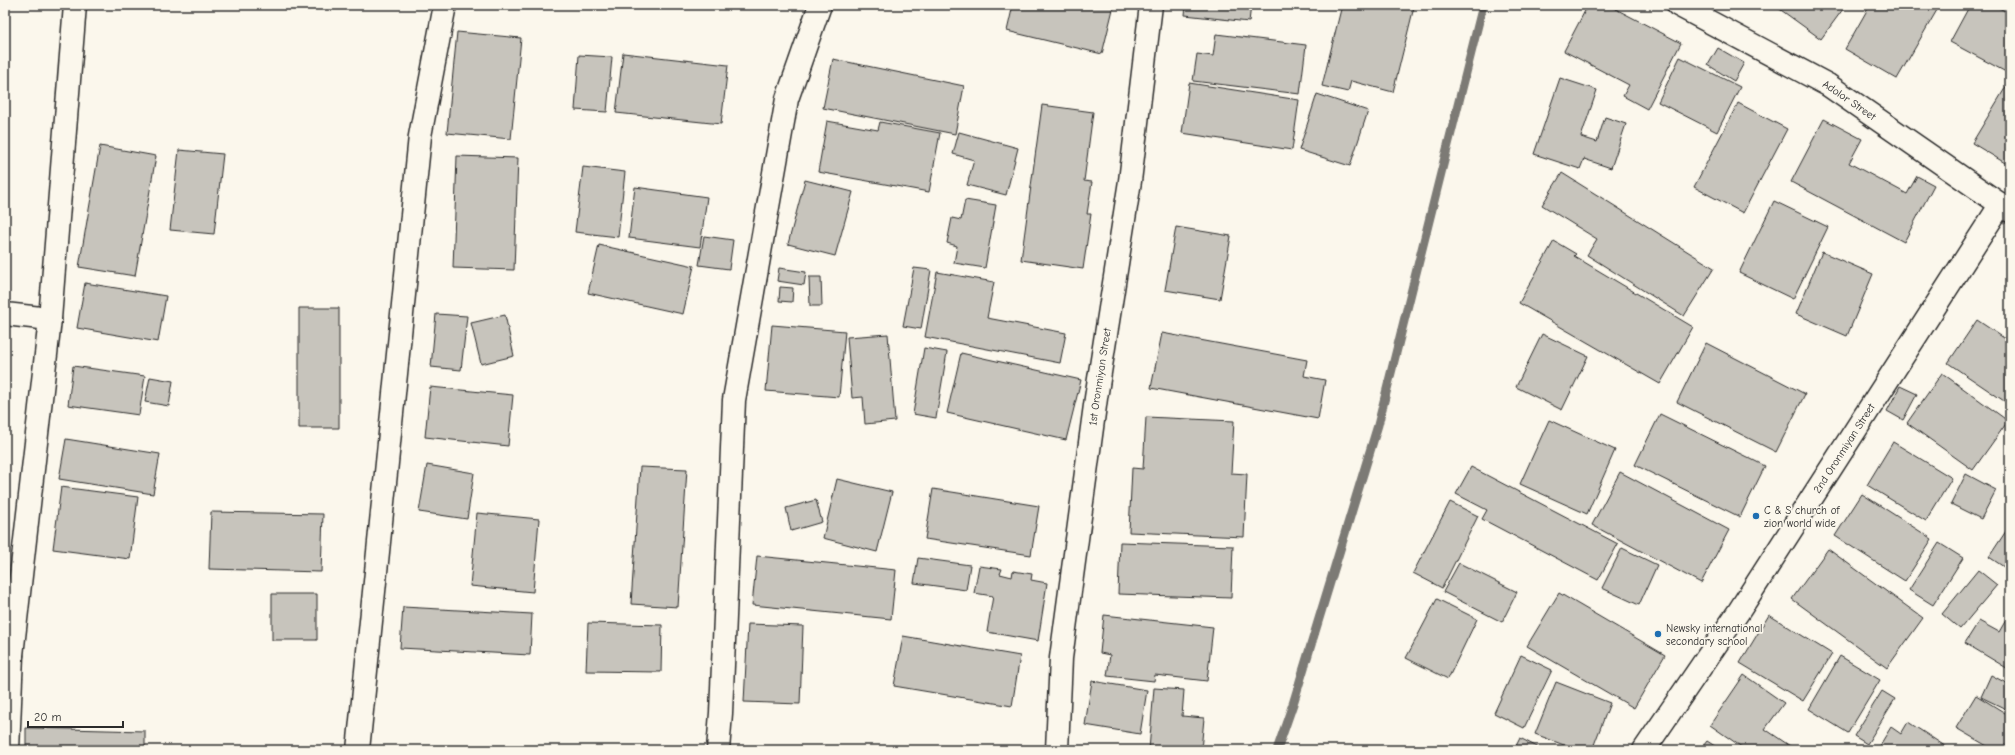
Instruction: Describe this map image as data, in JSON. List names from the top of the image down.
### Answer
{
  "streets": {
    "street": ["Adolor Street", "1st Oronmiyan Street", "2nd Oronmiyan Street"]
  },
  "crossings": [
    ["Adolor Street", "2nd Oronmiyan Street"]
  ],
  "places": ["C & S church of zion world wide", "Newsky international secondary school"],
  "scale_bar": "20 m"
}
